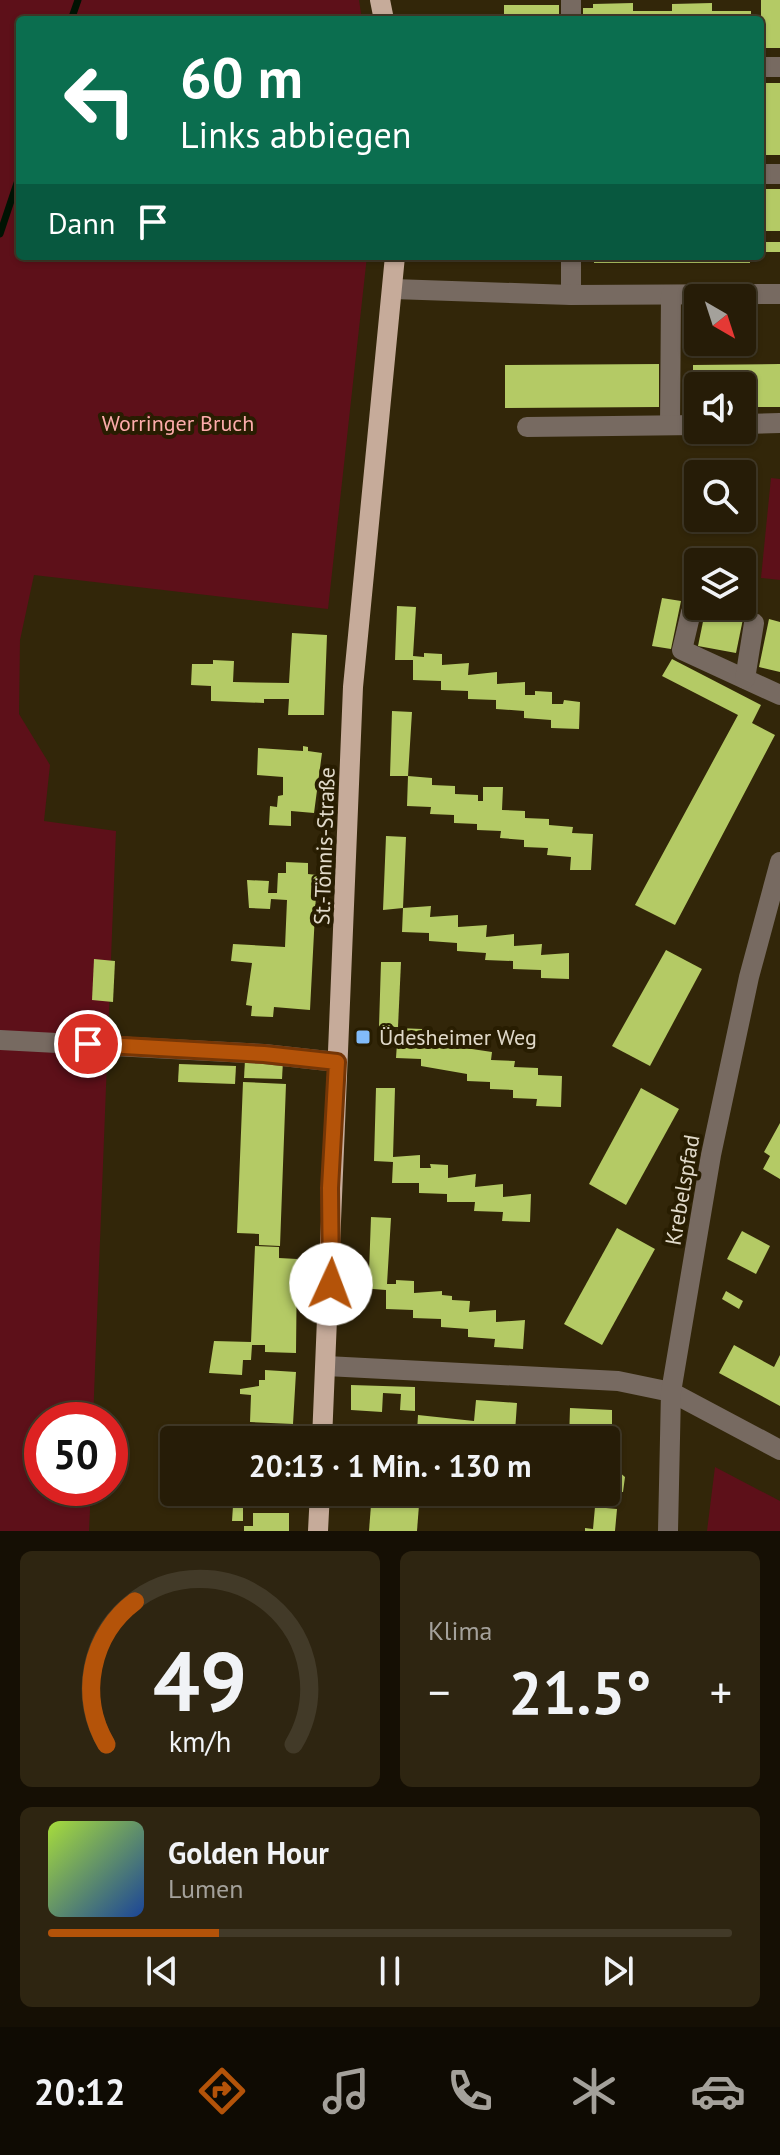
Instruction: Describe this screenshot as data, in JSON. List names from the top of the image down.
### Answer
{
  "streets": {
    "main road": ["St.-Tönnis-Straße"],
    "street": ["Krebelspfad"]
  },
  "parks": ["Worringer Bruch"],
  "places": {
    "transit": ["Üdesheimer Weg"]
  },
  "north": "bottom right",
  "page": {
    "turn": ["60 m", "Links abbiegen"],
    "then": "Dann",
    "limit": "50",
    "trip": "20:13 · 1 Min. · 130 m",
    "tile": "Klima",
    "heat": ["−", "21.5°", "+"],
    "song": ["Golden Hour", "Lumen"],
    "tabs": "20:12",
    "gauge": ["49", "km/h"]
  }
}
